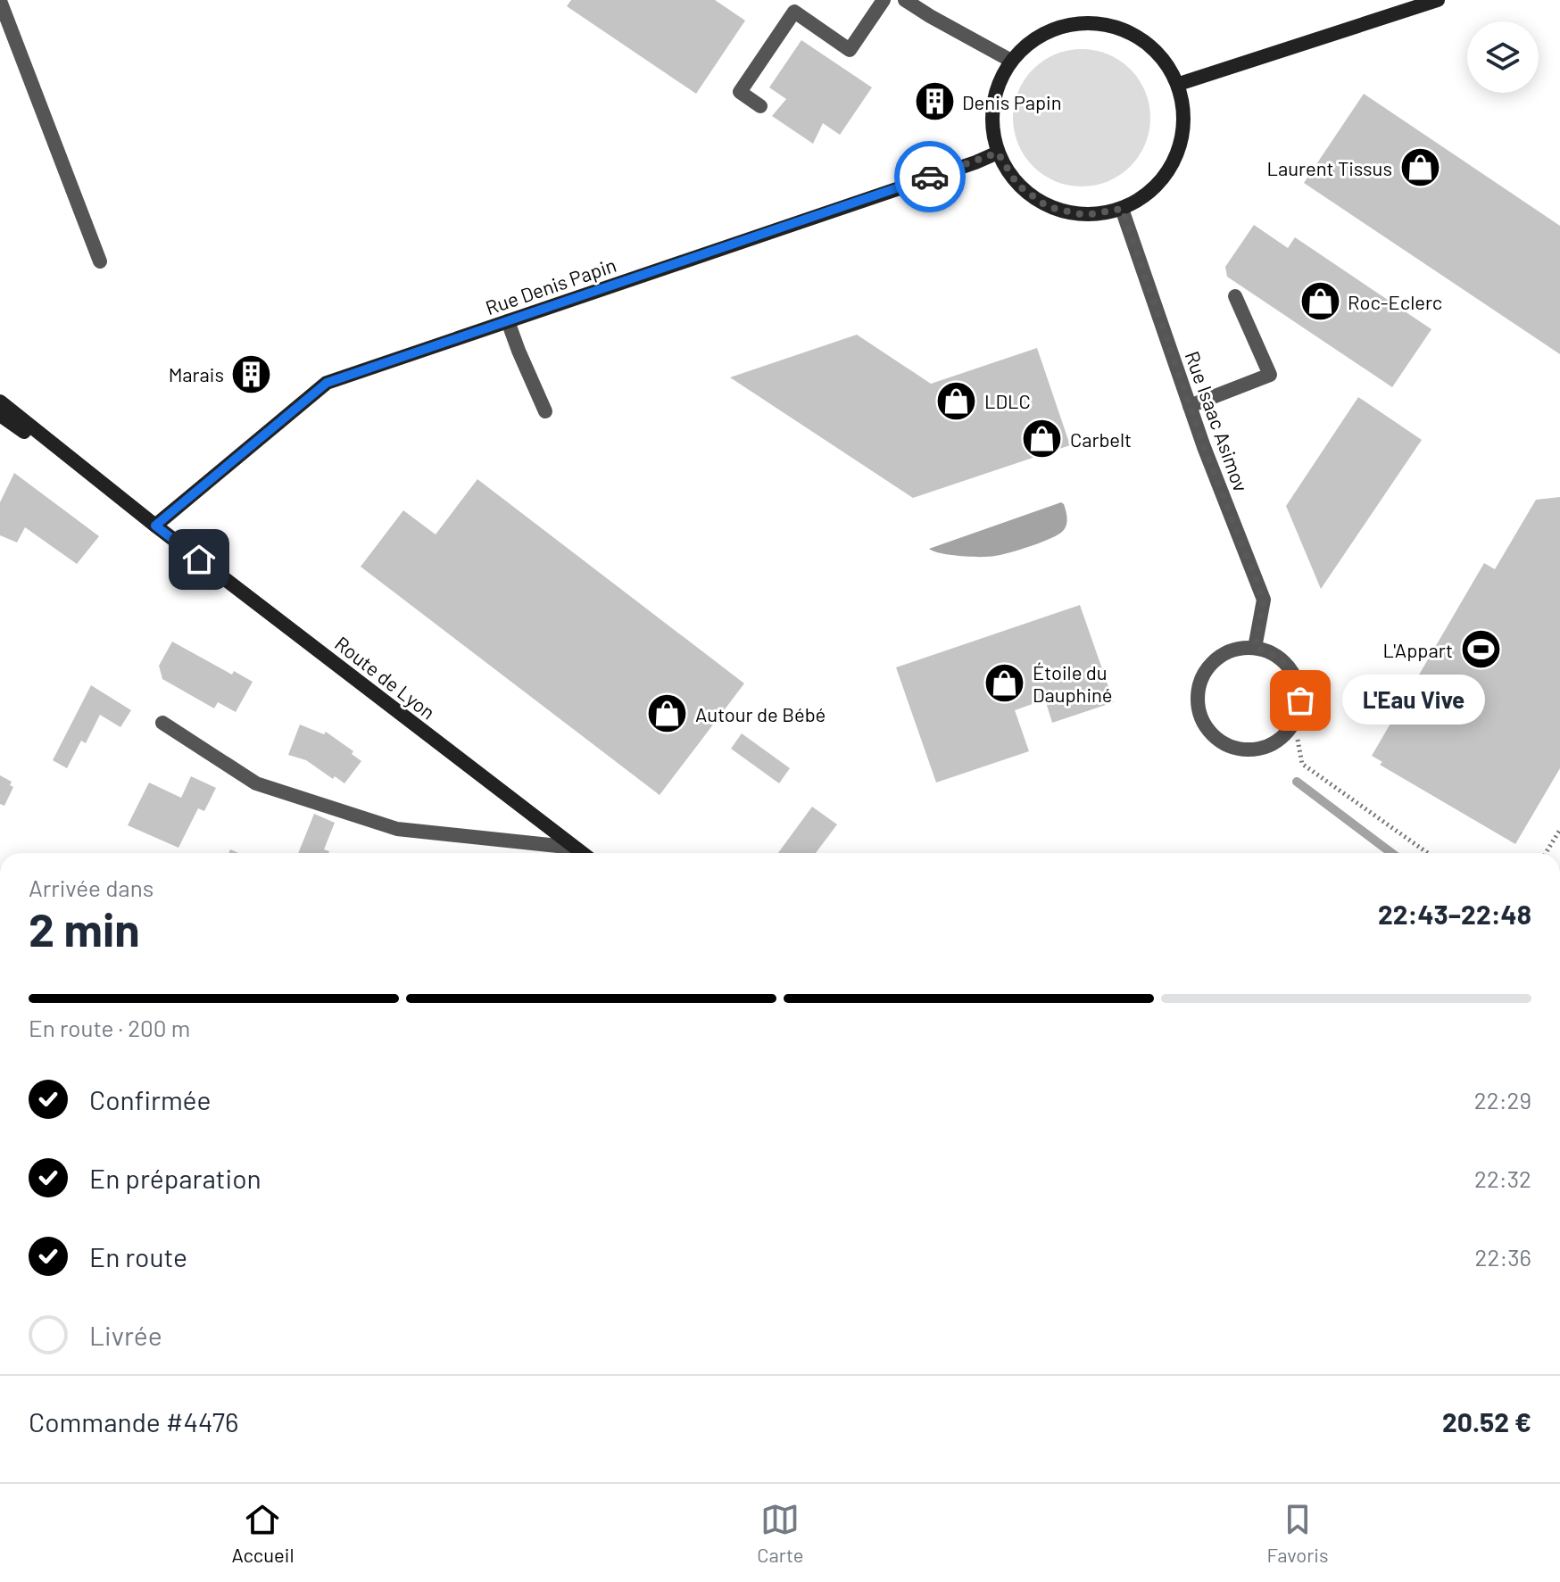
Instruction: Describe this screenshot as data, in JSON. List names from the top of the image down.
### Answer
{
  "streets": {
    "street": ["Rue Denis Papin", "Rue Isaac Asimov", "Route de Lyon"]
  },
  "crossings": [
    ["Rue Denis Papin", "Rue Isaac Asimov"],
    ["Rue Denis Papin", "Route de Lyon"]
  ],
  "places": {
    "building": ["Denis Papin", "Marais"],
    "shop": [
      "Laurent Tissus",
      "Roc-Eclerc",
      "LDLC",
      "Carbelt",
      "Étoile du Dauphiné",
      "Autour de Bébé"
    ],
    "sports": ["L'Appart"],
    "other": ["L'Eau Vive"]
  },
  "page": {
    "bubble": "L'Eau Vive",
    "heading": ["2 min", "Arrivée dans", "22:43–22:48"],
    "panel": ["Commande #4476", "20.52 €"],
    "bar": "En route · 200 m",
    "list": [
      ["Confirmée", "22:29"],
      ["En préparation", "22:32"],
      ["En route", "22:36"],
      "Livrée"
    ],
    "tabs": ["Accueil", "Carte", "Favoris"]
  }
}
